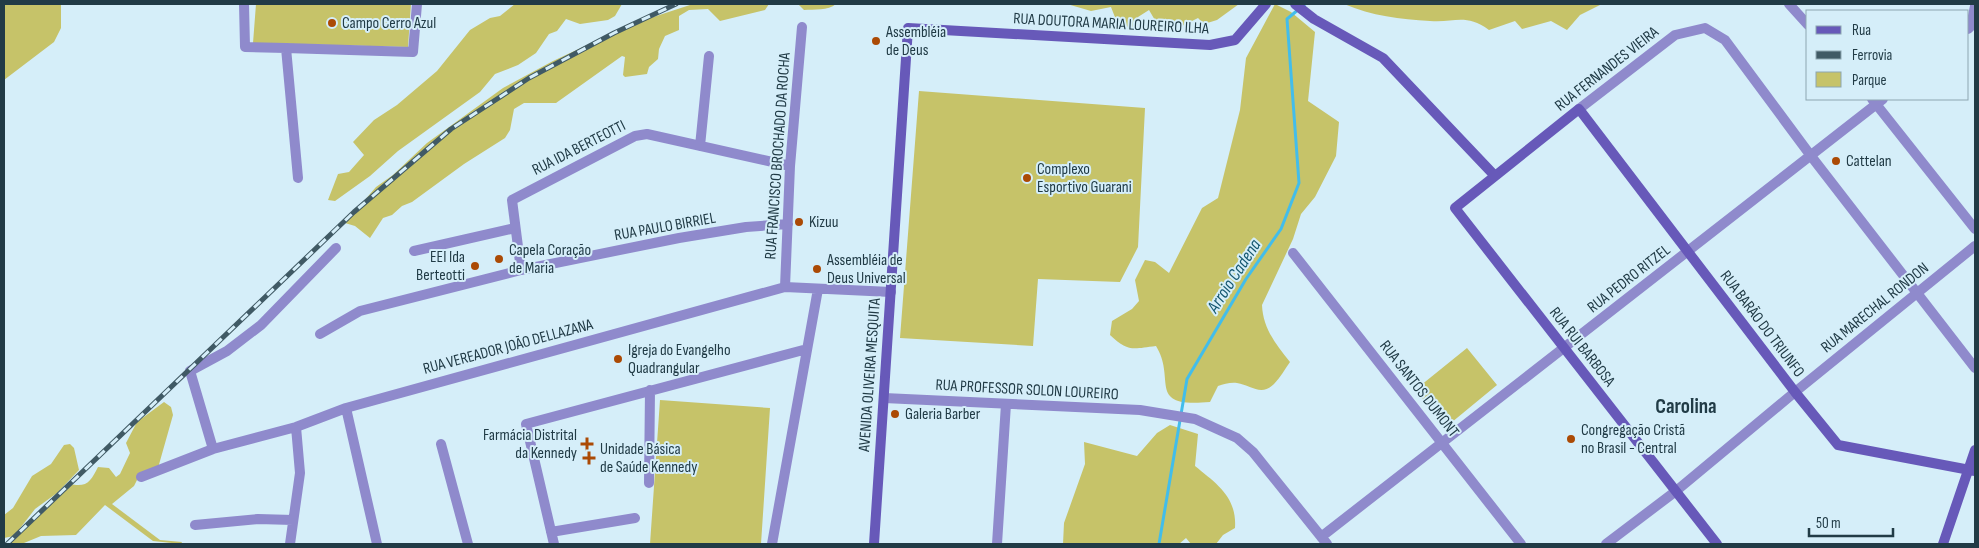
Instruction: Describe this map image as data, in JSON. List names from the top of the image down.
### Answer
{
  "streets": {
    "street": [
      "RUA DOUTORA MARIA LOUREIRO ILHA",
      "RUA FERNANDES VIEIRA",
      "RUA IDA BERTEOTTI",
      "RUA FRANCISCO BROCHADO DA ROCHA",
      "RUA PAULO BIRRIEL",
      "RUA PEDRO RITZEL",
      "RUA MARECHAL RONDON",
      "RUA BARÃO DO TRIUNFO",
      "RUA VEREADOR JOÃO DELLAZANA",
      "RUA RUI BARBOSA",
      "AVENIDA OLIVEIRA MESQUITA",
      "RUA SANTOS DUMONT",
      "RUA PROFESSOR SOLON LOUREIRO"
    ]
  },
  "crossings": [
    ["RUA DOUTORA MARIA LOUREIRO ILHA", "AVENIDA OLIVEIRA MESQUITA"],
    ["RUA FERNANDES VIEIRA", "RUA PEDRO RITZEL"],
    ["RUA FERNANDES VIEIRA", "RUA MARECHAL RONDON"],
    ["RUA FERNANDES VIEIRA", "RUA BARÃO DO TRIUNFO"],
    ["RUA FERNANDES VIEIRA", "RUA RUI BARBOSA"],
    ["RUA IDA BERTEOTTI", "RUA FRANCISCO BROCHADO DA ROCHA"],
    ["RUA IDA BERTEOTTI", "RUA PAULO BIRRIEL"],
    ["RUA FRANCISCO BROCHADO DA ROCHA", "RUA PAULO BIRRIEL"],
    ["RUA FRANCISCO BROCHADO DA ROCHA", "RUA VEREADOR JOÃO DELLAZANA"],
    ["RUA PEDRO RITZEL", "RUA BARÃO DO TRIUNFO"],
    ["RUA PEDRO RITZEL", "RUA RUI BARBOSA"],
    ["RUA PEDRO RITZEL", "RUA SANTOS DUMONT"],
    ["RUA PEDRO RITZEL", "RUA PROFESSOR SOLON LOUREIRO"],
    ["RUA MARECHAL RONDON", "RUA BARÃO DO TRIUNFO"],
    ["RUA MARECHAL RONDON", "RUA RUI BARBOSA"],
    ["RUA VEREADOR JOÃO DELLAZANA", "AVENIDA OLIVEIRA MESQUITA"],
    ["AVENIDA OLIVEIRA MESQUITA", "RUA PROFESSOR SOLON LOUREIRO"]
  ],
  "districts": ["Carolina"],
  "water": ["Arroio Cadena"],
  "places": {
    "other": [
      "Campo Cerro Azul",
      "Assembléia de Deus",
      "Cattelan",
      "Complexo Esportivo Guarani",
      "Kizuu",
      "Capela Coração de Maria",
      "EEI Ida Berteotti",
      "Assembléia de Deus Universal",
      "Igreja do Evangelho Quadrangular",
      "Galeria Barber",
      "Congregação Cristã no Brasil - Central"
    ],
    "health": ["Farmácia Distrital da Kennedy", "Unidade Básica de Saúde Kennedy"]
  },
  "legend": ["Rua", "Ferrovia", "Parque"],
  "scale_bar": "50 m"
}
